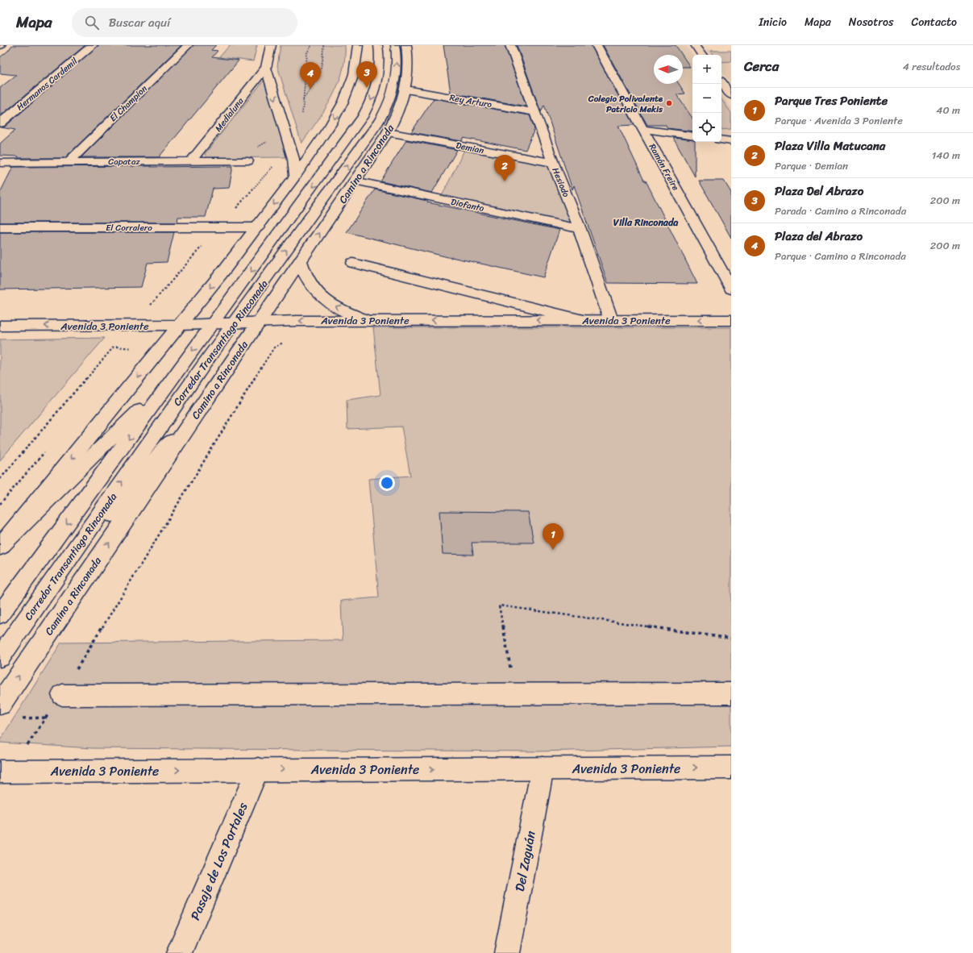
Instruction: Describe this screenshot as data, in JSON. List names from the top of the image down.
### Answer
{
  "streets": {
    "street": [
      "Hermanos Cardemil",
      "Rey Arturo",
      "El Champion",
      "Medialuna",
      "Demian",
      "Capataz",
      "Camino a Rinconada",
      "Ramón Freire",
      "Hesiodo",
      "Diofanto",
      "El Corralero",
      "Avenida 3 Poniente",
      "Pasaje de Los Portales",
      "Del Zaguán"
    ],
    "lane": ["Corredor Transantiago Rinconada"]
  },
  "crossings": [
    ["Rey Arturo", "Camino a Rinconada"],
    ["Rey Arturo", "Hesiodo"],
    ["El Champion", "Capataz"],
    ["Medialuna", "Capataz"],
    ["Demian", "Camino a Rinconada"],
    ["Demian", "Hesiodo"],
    ["Camino a Rinconada", "Diofanto"],
    ["Camino a Rinconada", "Avenida 3 Poniente"],
    ["Camino a Rinconada", "Corredor Transantiago Rinconada"],
    ["Hesiodo", "Diofanto"],
    ["Hesiodo", "Avenida 3 Poniente"],
    ["Avenida 3 Poniente", "Corredor Transantiago Rinconada"],
    ["Avenida 3 Poniente", "Pasaje de Los Portales"],
    ["Avenida 3 Poniente", "Del Zaguán"]
  ],
  "one_way": ["Medialuna"],
  "districts": ["Villa Rinconada"],
  "places": ["Colegio Polivalente Patricio Mekis"],
  "north": "left",
  "page": {
    "header": "Mapa",
    "search": "Buscar aquí",
    "nav": [
      "Inicio",
      "Mapa",
      "Nosotros",
      "Contacto"
    ],
    "heading": ["Cerca", "4 resultados"],
    "map_buttons": ["+", "−"],
    "pins": [
      "3",
      "4",
      "2",
      "1"
    ],
    "list": [
      {
        "mark": "1",
        "name": "Parque Tres Poniente",
        "note": "Parque · Avenida 3 Poniente",
        "value": "40 m"
      },
      {
        "mark": "2",
        "name": "Plaza Villa Matucana",
        "note": "Parque · Demian",
        "value": "140 m"
      },
      {
        "mark": "3",
        "name": "Plaza Del Abrazo",
        "note": "Parada · Camino a Rinconada",
        "value": "200 m"
      },
      {
        "mark": "4",
        "name": "Plaza del Abrazo",
        "note": "Parque · Camino a Rinconada",
        "value": "200 m"
      }
    ]
  }
}
